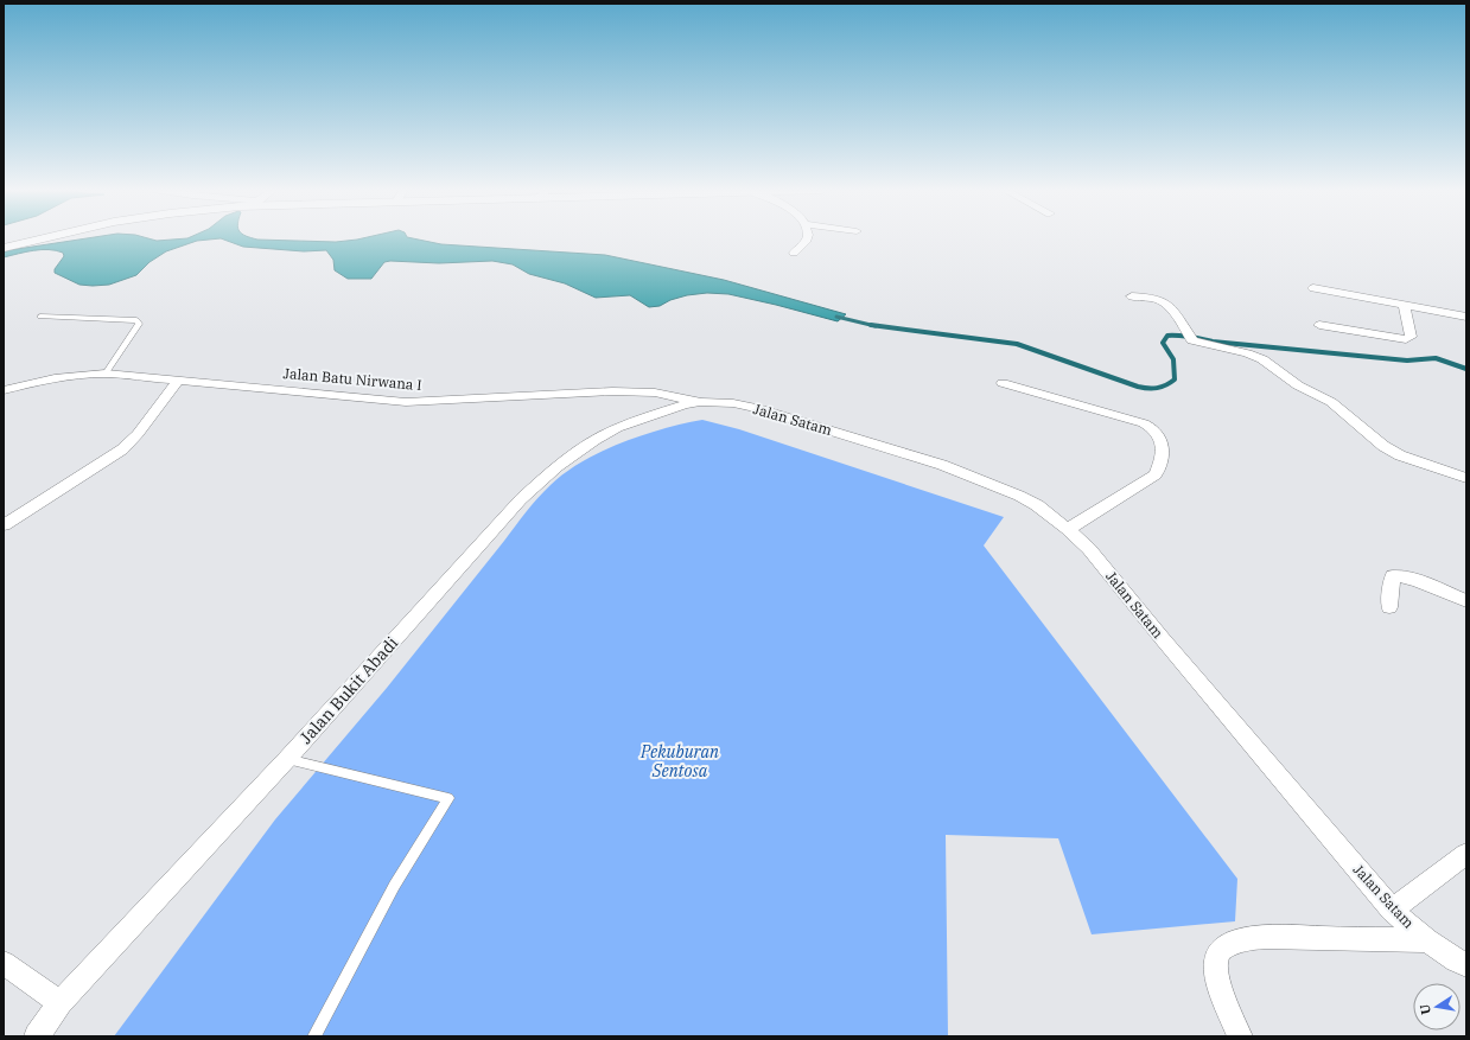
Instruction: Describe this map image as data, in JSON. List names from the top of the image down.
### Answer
{
  "streets": {
    "street": ["Jalan Batu Nirwana I", "Jalan Satam", "Jalan Bukit Abadi"]
  },
  "crossings": [
    ["Jalan Batu Nirwana I", "Jalan Satam"],
    ["Jalan Batu Nirwana I", "Jalan Bukit Abadi"],
    ["Jalan Satam", "Jalan Bukit Abadi"]
  ],
  "parks": ["Pekuburan Sentosa"],
  "north": "left"
}
